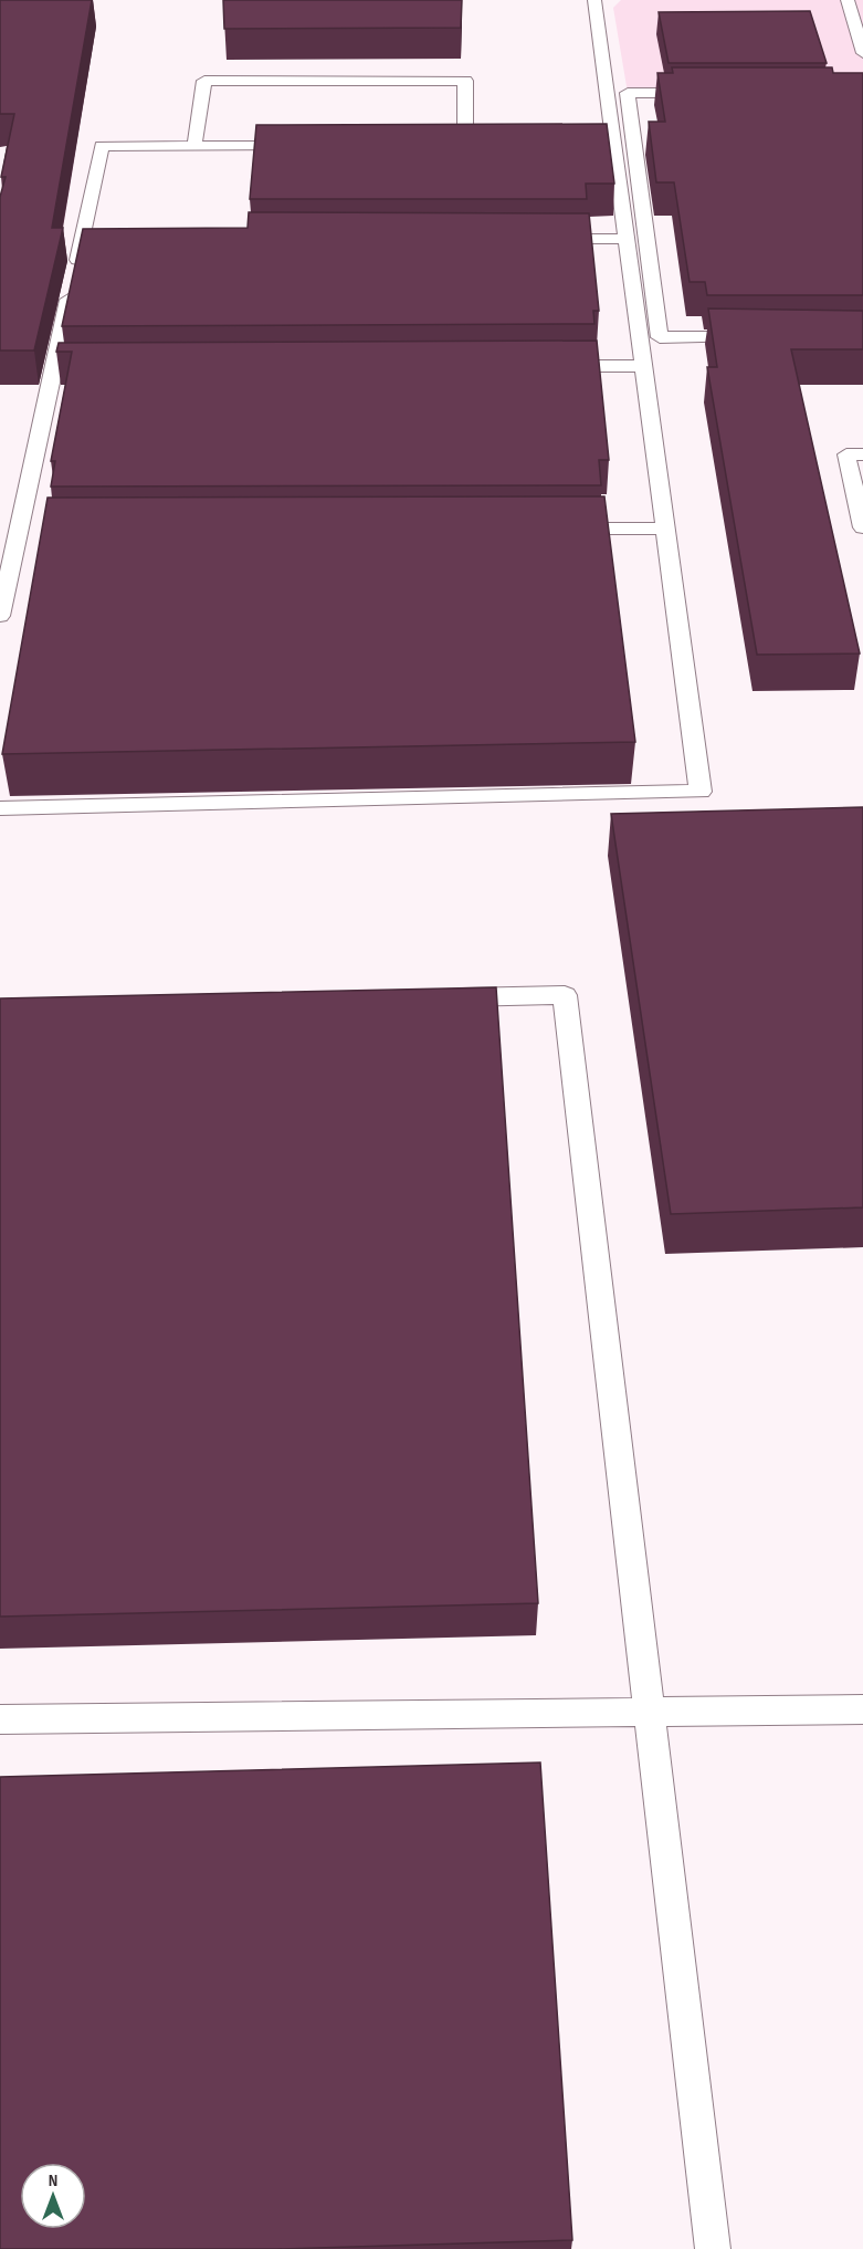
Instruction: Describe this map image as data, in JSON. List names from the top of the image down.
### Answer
{
  "north": "top"
}
